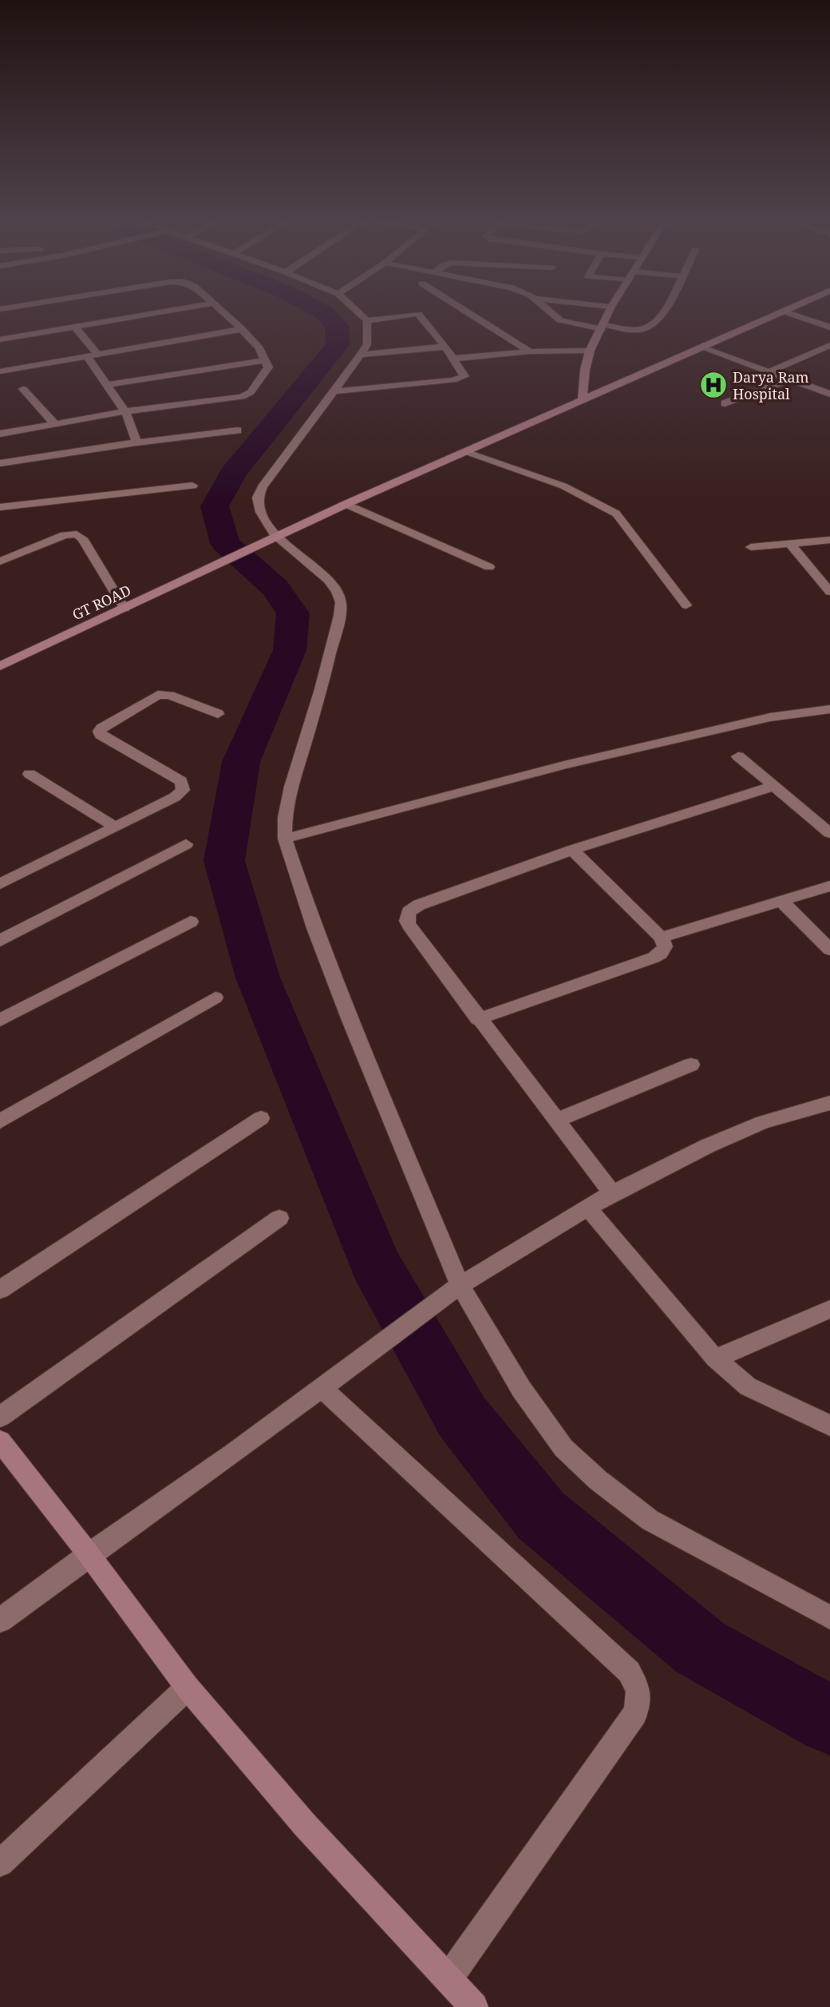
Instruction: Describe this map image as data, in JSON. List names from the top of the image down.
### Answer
{
  "streets": {
    "main road": ["GT ROAD"]
  },
  "places": {
    "hospital": ["Darya Ram Hospital"]
  }
}
